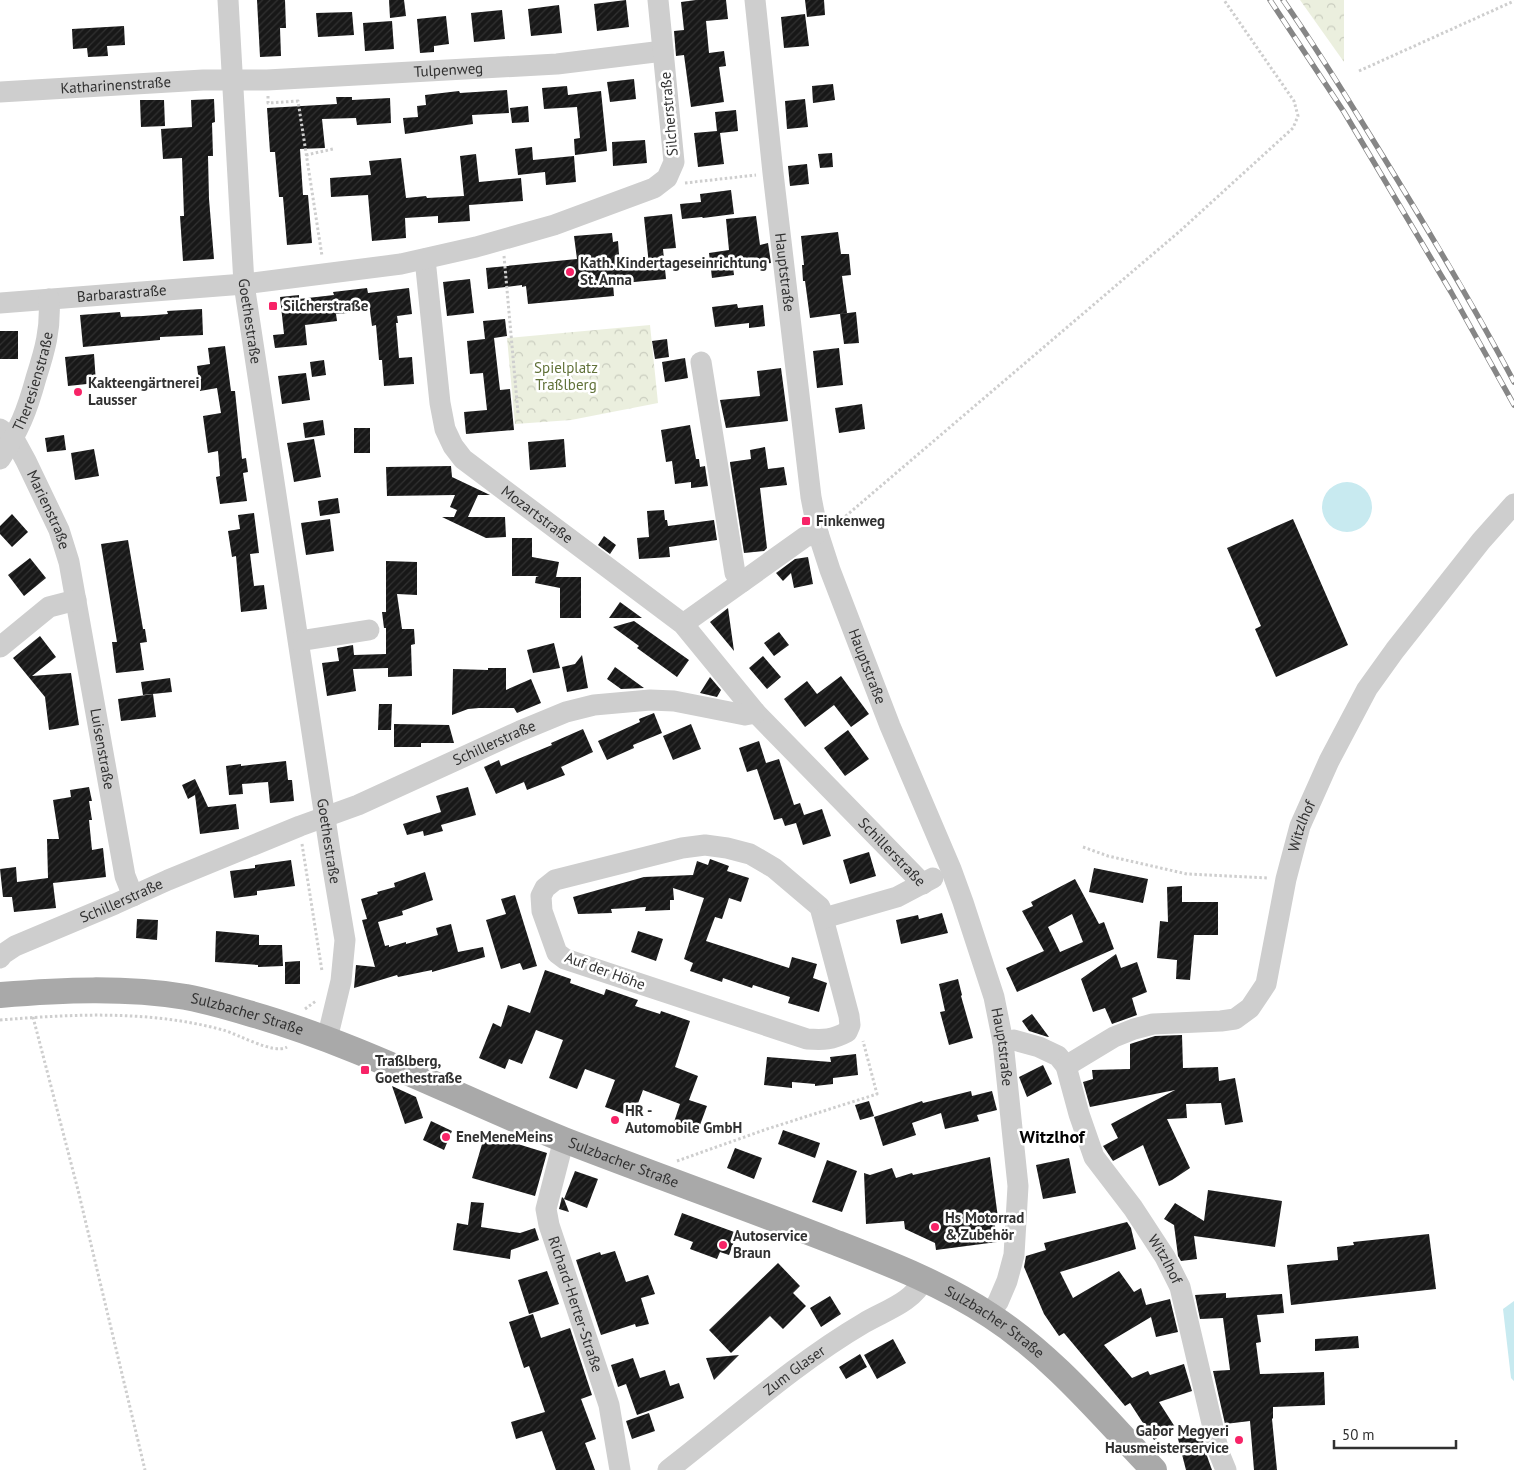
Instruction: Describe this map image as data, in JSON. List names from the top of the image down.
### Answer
{
  "streets": {
    "main road": ["Sulzbacher Straße"],
    "street": [
      "Tulpenweg",
      "Katharinenstraße",
      "Silcherstraße",
      "Hauptstraße",
      "Barbarastraße",
      "Goethestraße",
      "Theresienstraße",
      "Marienstraße",
      "Mozartstraße",
      "Schillerstraße",
      "Luisenstraße",
      "Witzlhof",
      "Auf der Höhe",
      "Richard-Herter-Straße",
      "Zum Glaser"
    ]
  },
  "crossings": [
    ["Tulpenweg", "Katharinenstraße"],
    ["Tulpenweg", "Silcherstraße"],
    ["Tulpenweg", "Goethestraße"],
    ["Katharinenstraße", "Goethestraße"],
    ["Silcherstraße", "Barbarastraße"],
    ["Silcherstraße", "Goethestraße"],
    ["Silcherstraße", "Mozartstraße"],
    ["Hauptstraße", "Schillerstraße"],
    ["Hauptstraße", "Sulzbacher Straße"],
    ["Barbarastraße", "Goethestraße"],
    ["Barbarastraße", "Theresienstraße"],
    ["Goethestraße", "Schillerstraße"],
    ["Goethestraße", "Sulzbacher Straße"],
    ["Theresienstraße", "Marienstraße"],
    ["Marienstraße", "Luisenstraße"],
    ["Mozartstraße", "Schillerstraße"],
    ["Schillerstraße", "Luisenstraße"],
    ["Sulzbacher Straße", "Richard-Herter-Straße"],
    ["Sulzbacher Straße", "Zum Glaser"]
  ],
  "districts": ["Witzlhof"],
  "parks": ["Spielplatz Traßlberg"],
  "places": {
    "other": [
      "Kath. Kindertageseinrichtung St. Anna",
      "Kakteengärtnerei Lausser",
      "HR - Automobile GmbH",
      "EneMeneMeins",
      "Hs Motorrad & Zubehör",
      "Autoservice Braun",
      "Gabor Megyeri Hausmeisterservice"
    ],
    "transit": ["Silcherstraße", "Finkenweg", "Traßlberg, Goethestraße"]
  },
  "scale_bar": "50 m"
}
